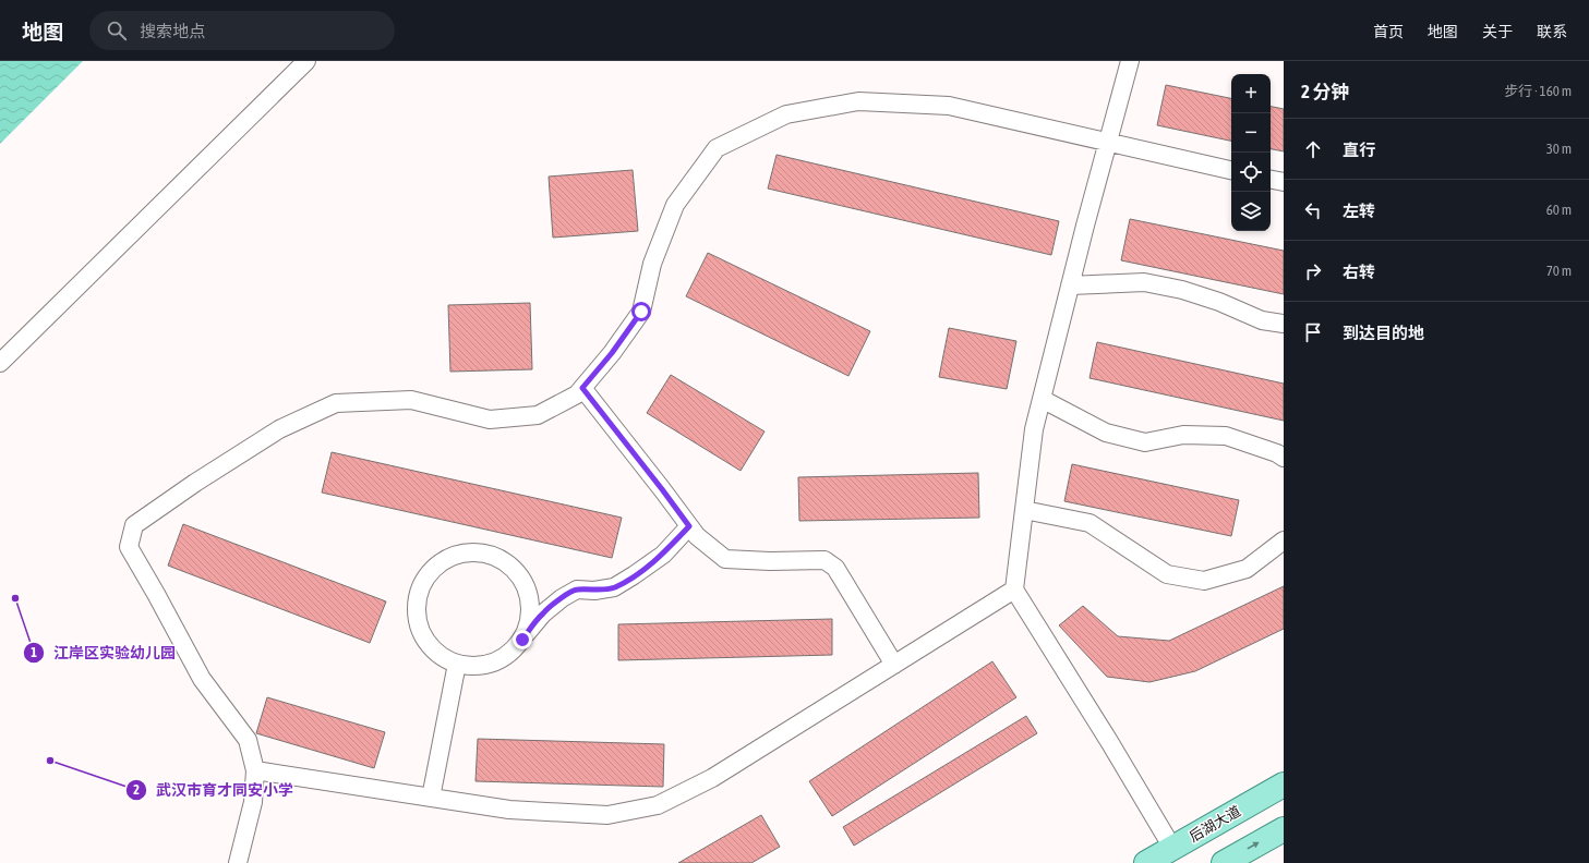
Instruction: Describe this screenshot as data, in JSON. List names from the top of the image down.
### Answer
{
  "streets": {
    "main road": ["后湖大道"]
  },
  "places": ["江岸区实验幼儿园", "武汉市育才同安小学"],
  "page": {
    "header": "地图",
    "search": "搜索地点",
    "nav": [
      "首页",
      "地图",
      "关于",
      "联系"
    ],
    "heading": ["2 分钟", "步行 · 160 m"],
    "map_buttons": ["+", "−"],
    "list": [
      ["直行", "30 m"],
      ["左转", "60 m"],
      ["右转", "70 m"],
      "到达目的地"
    ]
  }
}
